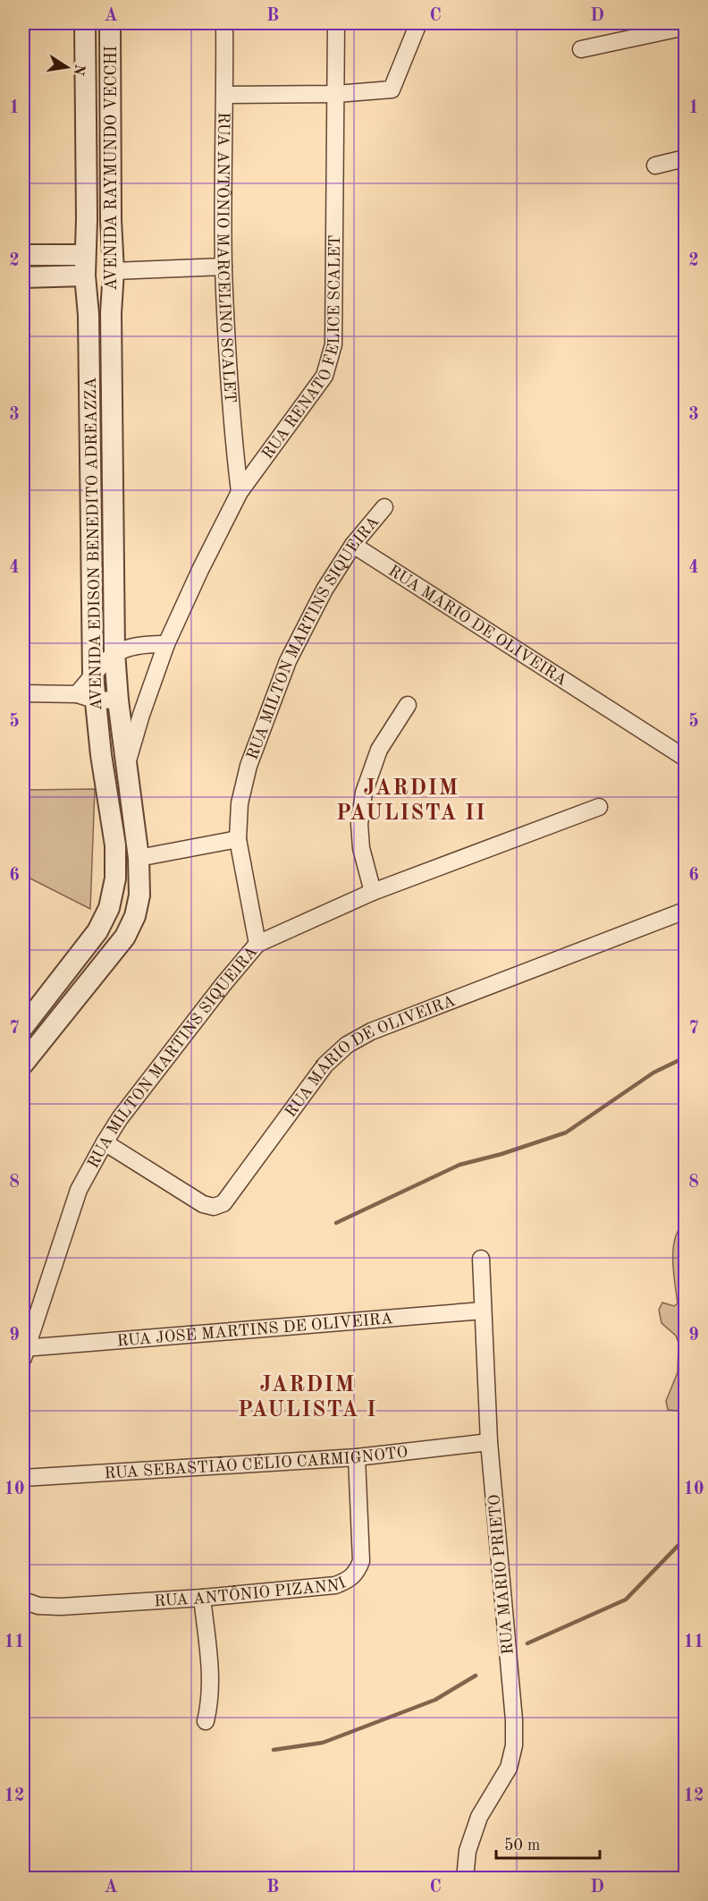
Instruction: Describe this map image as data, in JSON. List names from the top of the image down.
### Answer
{
  "streets": {
    "street": [
      "AVENIDA RAYMUNDO VECCHI",
      "RUA ANTÔNIO MARCELINO SCALET",
      "RUA RENATO FELICE SCALET",
      "AVENIDA EDISON BENEDITO ADREAZZA",
      "RUA MÁRIO DE OLIVEIRA",
      "RUA MILTON MARTINS SIQUEIRA",
      "RUA JOSÉ MARTINS DE OLIVEIRA",
      "RUA SEBASTIÃO CÉLIO CARMIGNOTO",
      "RUA MARIO PRIETO",
      "RUA ANTÔNIO PIZANNI"
    ]
  },
  "crossings": [
    ["AVENIDA RAYMUNDO VECCHI", "AVENIDA EDISON BENEDITO ADREAZZA"],
    ["RUA ANTÔNIO MARCELINO SCALET", "RUA RENATO FELICE SCALET"],
    ["RUA RENATO FELICE SCALET", "AVENIDA EDISON BENEDITO ADREAZZA"],
    ["RUA MÁRIO DE OLIVEIRA", "RUA MILTON MARTINS SIQUEIRA"],
    ["RUA MILTON MARTINS SIQUEIRA", "RUA JOSÉ MARTINS DE OLIVEIRA"],
    ["RUA JOSÉ MARTINS DE OLIVEIRA", "RUA MARIO PRIETO"],
    ["RUA SEBASTIÃO CÉLIO CARMIGNOTO", "RUA MARIO PRIETO"],
    ["RUA SEBASTIÃO CÉLIO CARMIGNOTO", "RUA ANTÔNIO PIZANNI"]
  ],
  "districts": ["JARDIM PAULISTA II", "JARDIM PAULISTA I"],
  "scale_bar": "50 m",
  "north": "right",
  "grid": {
    "columns": [
      "A",
      "B",
      "C",
      "D"
    ],
    "rows": [
      "1",
      "2",
      "3",
      "4",
      "5",
      "6",
      "7",
      "8",
      "9",
      "10",
      "11",
      "12"
    ]
  }
}
